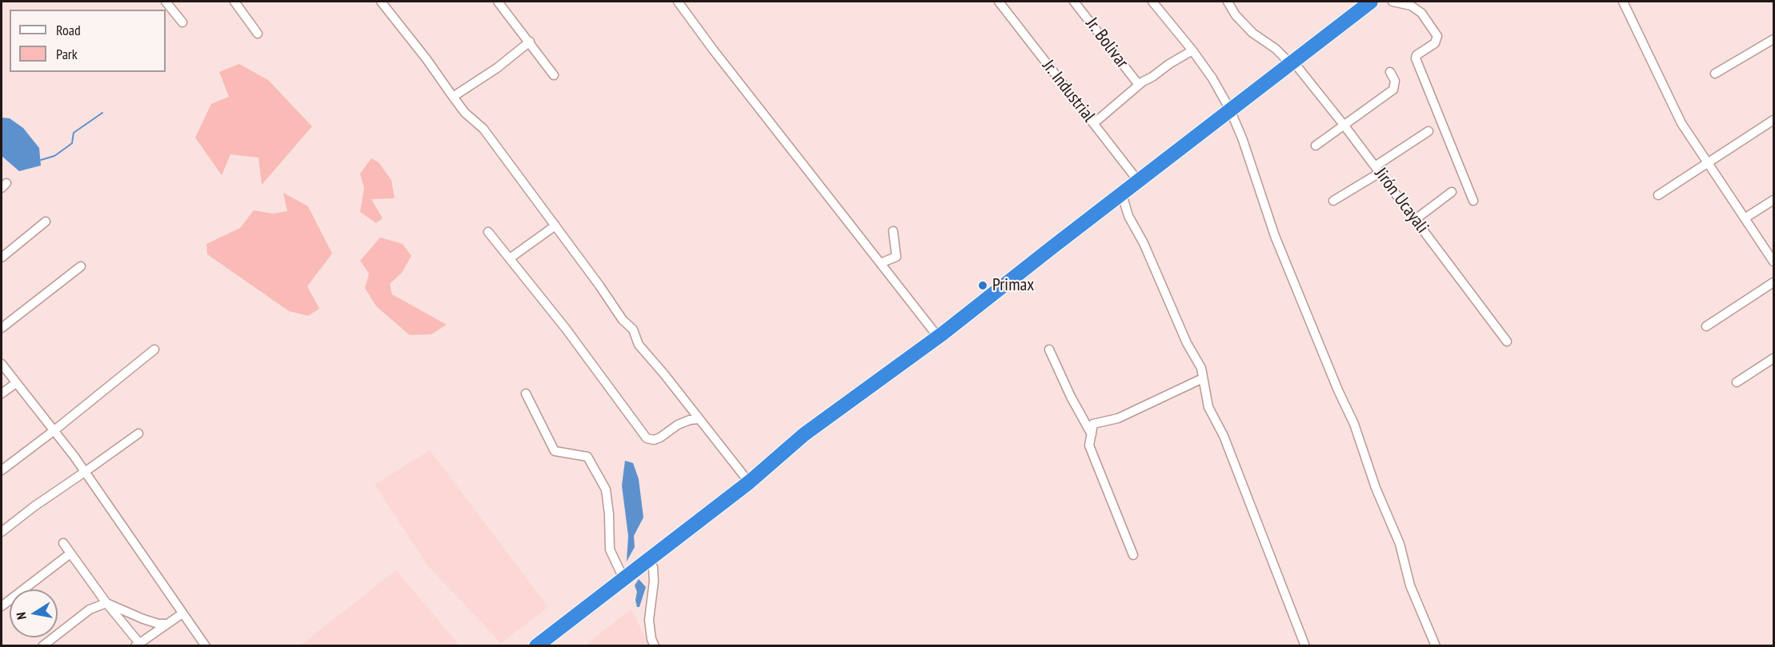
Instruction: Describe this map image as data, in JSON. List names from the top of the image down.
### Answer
{
  "streets": {
    "street": ["Jr. Bolivar", "Jr. Industrial", "Jirón Ucayali"]
  },
  "places": ["Primax"],
  "legend": ["Road", "Park"],
  "north": "left"
}
